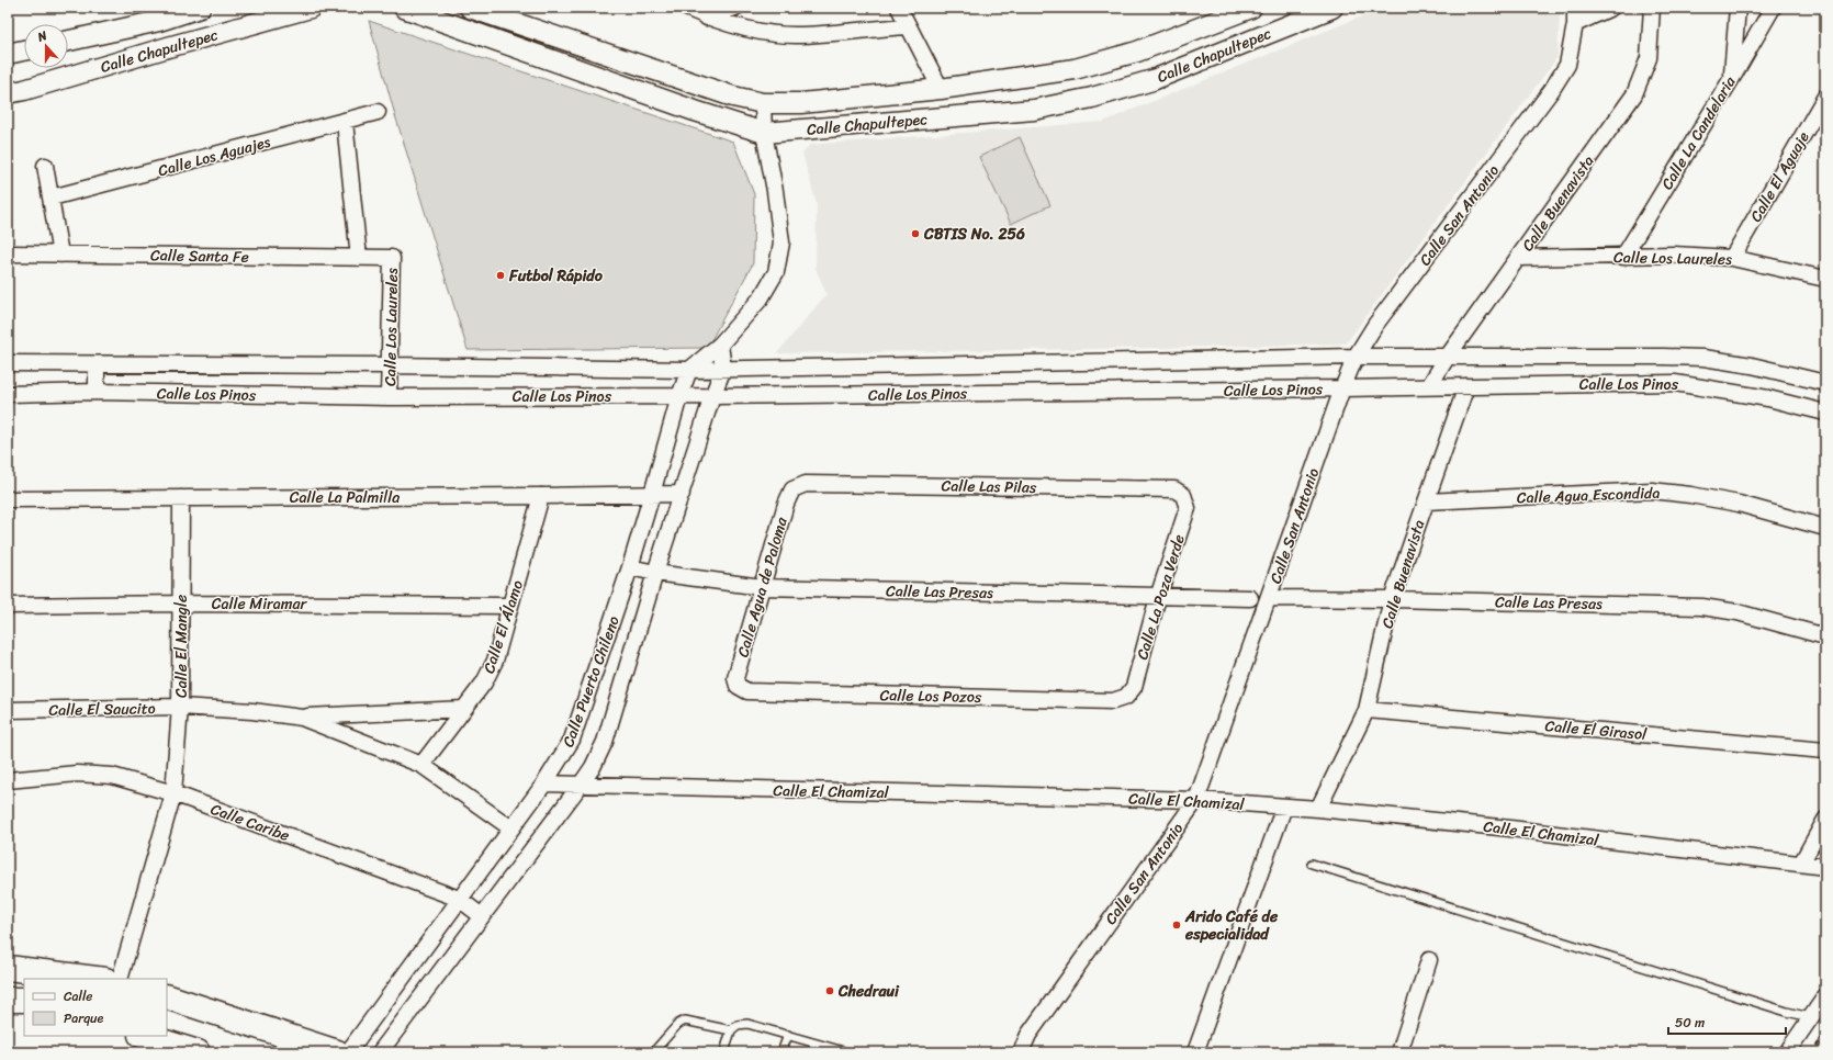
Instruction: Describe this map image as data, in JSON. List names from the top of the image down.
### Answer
{
  "streets": {
    "street": [
      "Calle Chapultepec",
      "Calle La Candelaria",
      "Calle Los Aguajes",
      "Calle El Aguaje",
      "Calle Buenavista",
      "Calle San Antonio",
      "Calle Santa Fe",
      "Calle Los Laureles",
      "Calle Los Pinos",
      "Calle Las Pilas",
      "Calle Agua Escondida",
      "Calle La Palmilla",
      "Calle Agua de Paloma",
      "Calle Las Presas",
      "Calle La Poza Verde",
      "Calle Miramar",
      "Calle El Álamo",
      "Calle El Mangle",
      "Calle Puerto Chileno",
      "Calle Los Pozos",
      "Calle El Saucito",
      "Calle El Girasol",
      "Calle El Chamizal",
      "Calle Caribe"
    ]
  },
  "crossings": [
    ["Calle Chapultepec", "Calle Puerto Chileno"],
    ["Calle La Candelaria", "Calle Los Laureles"],
    ["Calle El Aguaje", "Calle Los Laureles"],
    ["Calle Buenavista", "Calle Los Laureles"],
    ["Calle Buenavista", "Calle Los Pinos"],
    ["Calle Buenavista", "Calle Agua Escondida"],
    ["Calle Buenavista", "Calle Las Presas"],
    ["Calle Buenavista", "Calle El Girasol"],
    ["Calle Buenavista", "Calle El Chamizal"],
    ["Calle San Antonio", "Calle Los Pinos"],
    ["Calle San Antonio", "Calle Las Presas"],
    ["Calle San Antonio", "Calle El Chamizal"],
    ["Calle Santa Fe", "Calle Los Laureles"],
    ["Calle Los Laureles", "Calle Los Pinos"],
    ["Calle Los Pinos", "Calle Puerto Chileno"],
    ["Calle Las Pilas", "Calle Agua de Paloma"],
    ["Calle Las Pilas", "Calle La Poza Verde"],
    ["Calle La Palmilla", "Calle El Álamo"],
    ["Calle La Palmilla", "Calle El Mangle"],
    ["Calle La Palmilla", "Calle Puerto Chileno"],
    ["Calle Agua de Paloma", "Calle Las Presas"],
    ["Calle Agua de Paloma", "Calle Los Pozos"],
    ["Calle Las Presas", "Calle La Poza Verde"],
    ["Calle Las Presas", "Calle Puerto Chileno"],
    ["Calle La Poza Verde", "Calle Los Pozos"],
    ["Calle Miramar", "Calle El Álamo"],
    ["Calle Miramar", "Calle El Mangle"],
    ["Calle El Álamo", "Calle El Saucito"],
    ["Calle El Mangle", "Calle El Saucito"],
    ["Calle El Mangle", "Calle Caribe"],
    ["Calle Puerto Chileno", "Calle El Saucito"],
    ["Calle Puerto Chileno", "Calle El Chamizal"],
    ["Calle Puerto Chileno", "Calle Caribe"]
  ],
  "places": [
    "CBTIS No. 256",
    "Futbol Rápido",
    "Arido Café de especialidad",
    "Chedraui"
  ],
  "legend": ["Calle", "Parque"],
  "scale_bar": "50 m",
  "north": "top"
}
